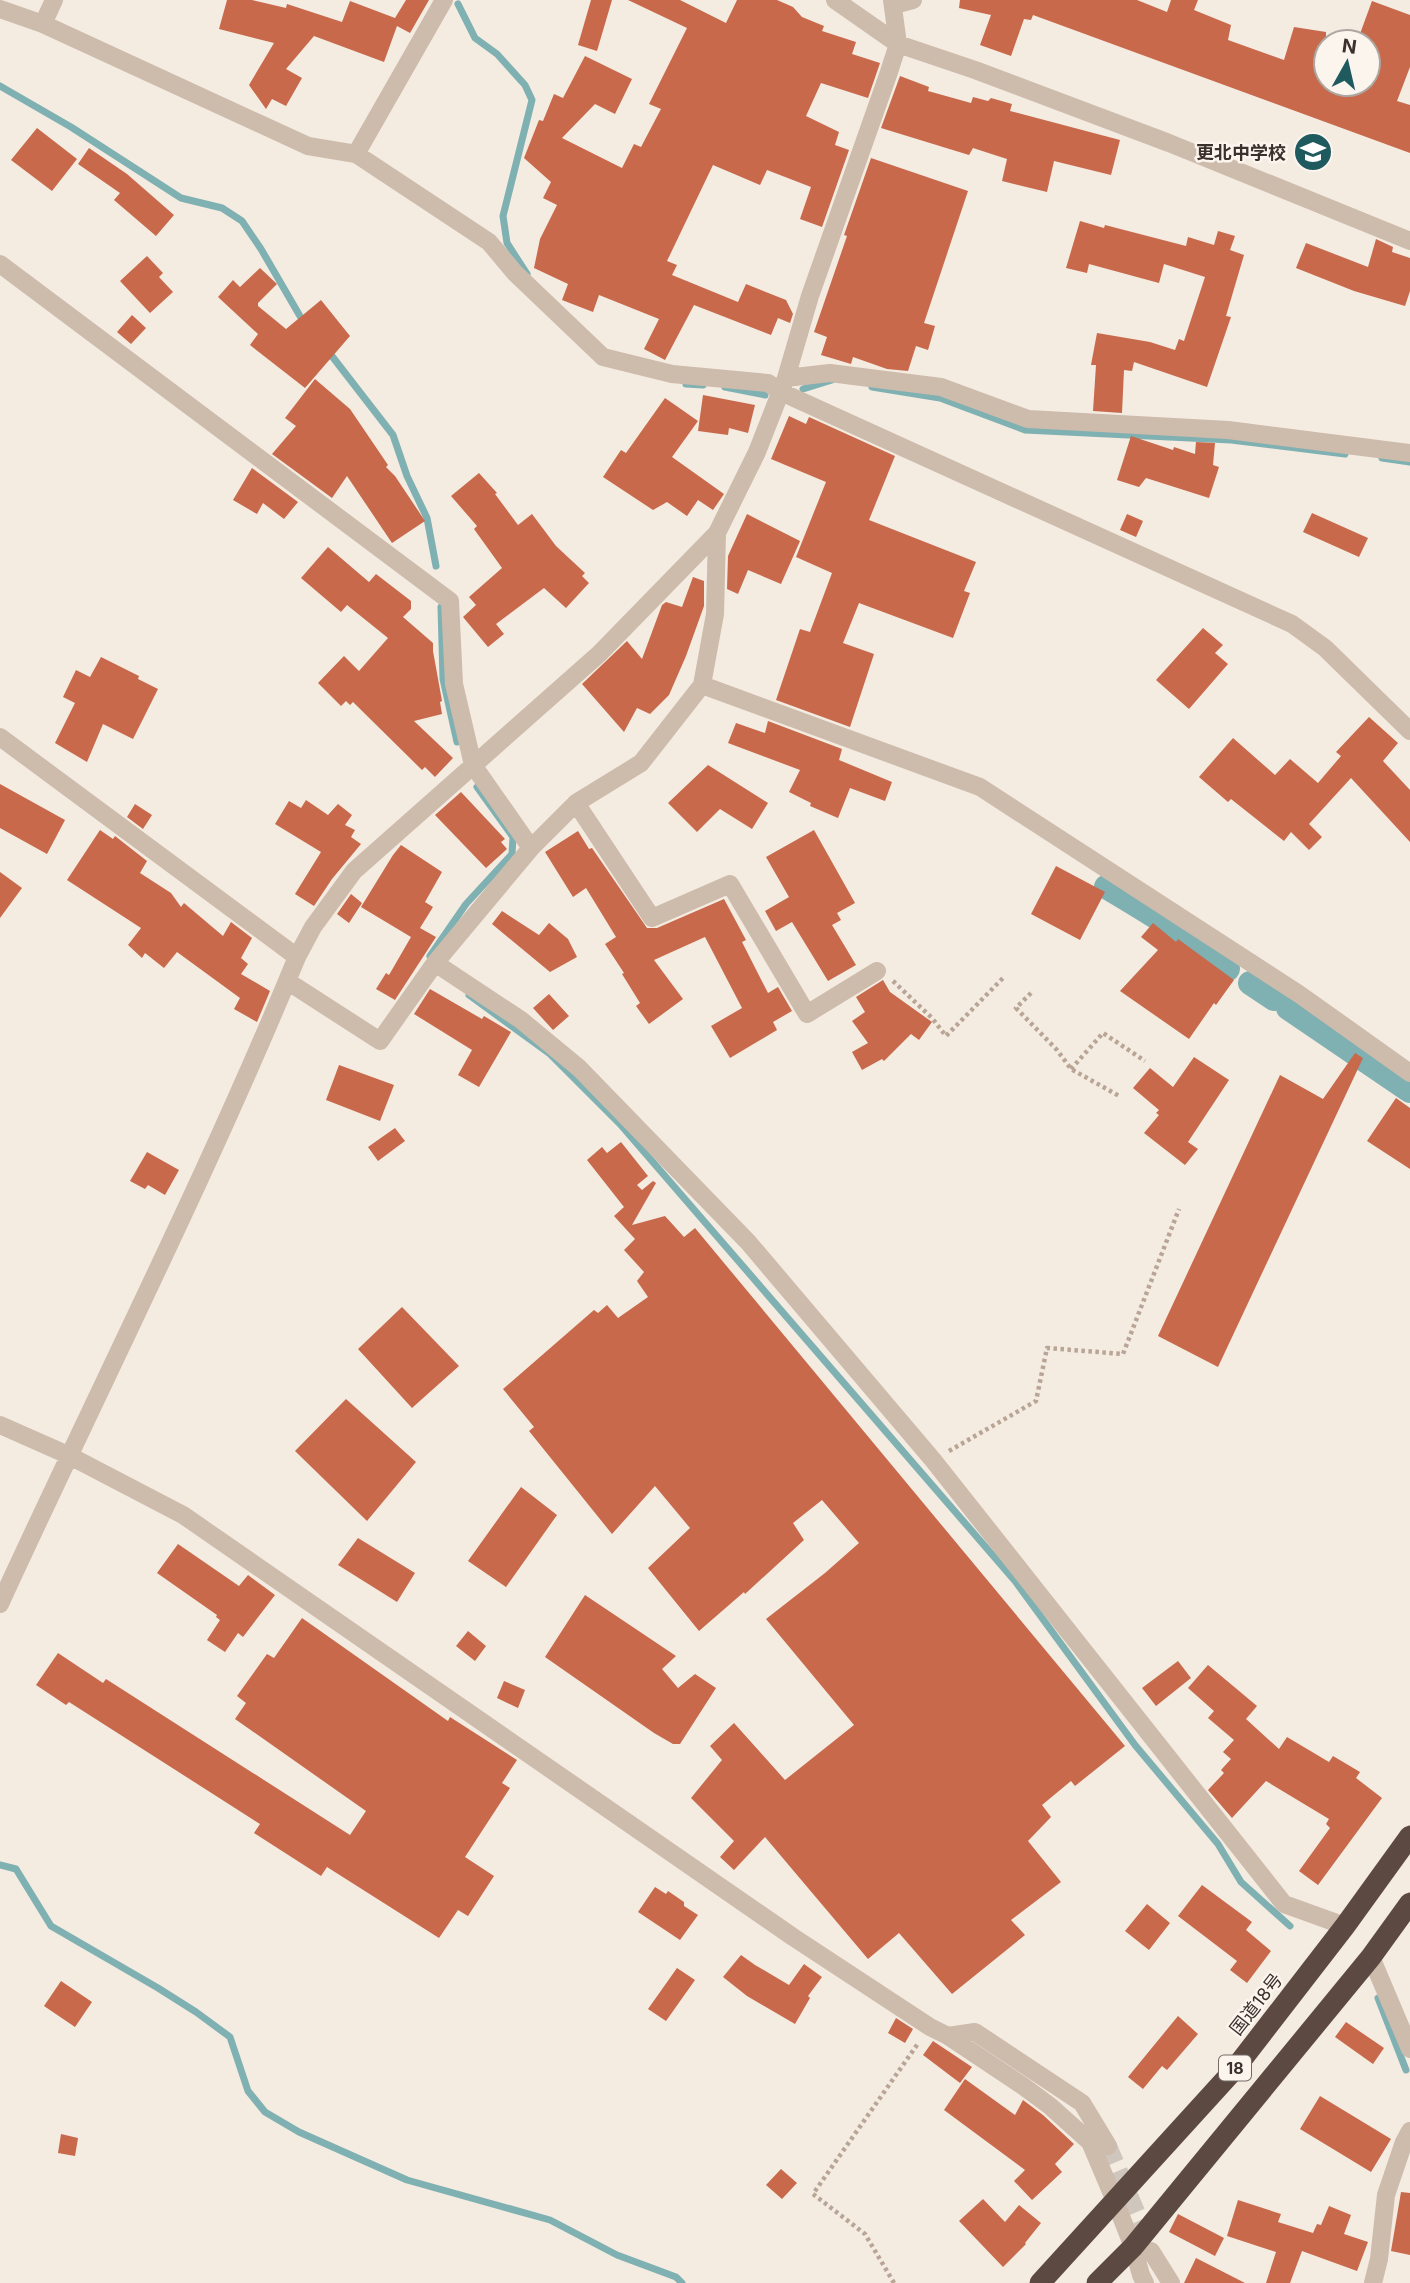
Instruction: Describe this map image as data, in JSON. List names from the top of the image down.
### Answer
{
  "streets": {
    "highway": ["国道18号", "18"]
  },
  "places": {
    "school or university": ["更北中学校"]
  },
  "north": "top"
}
